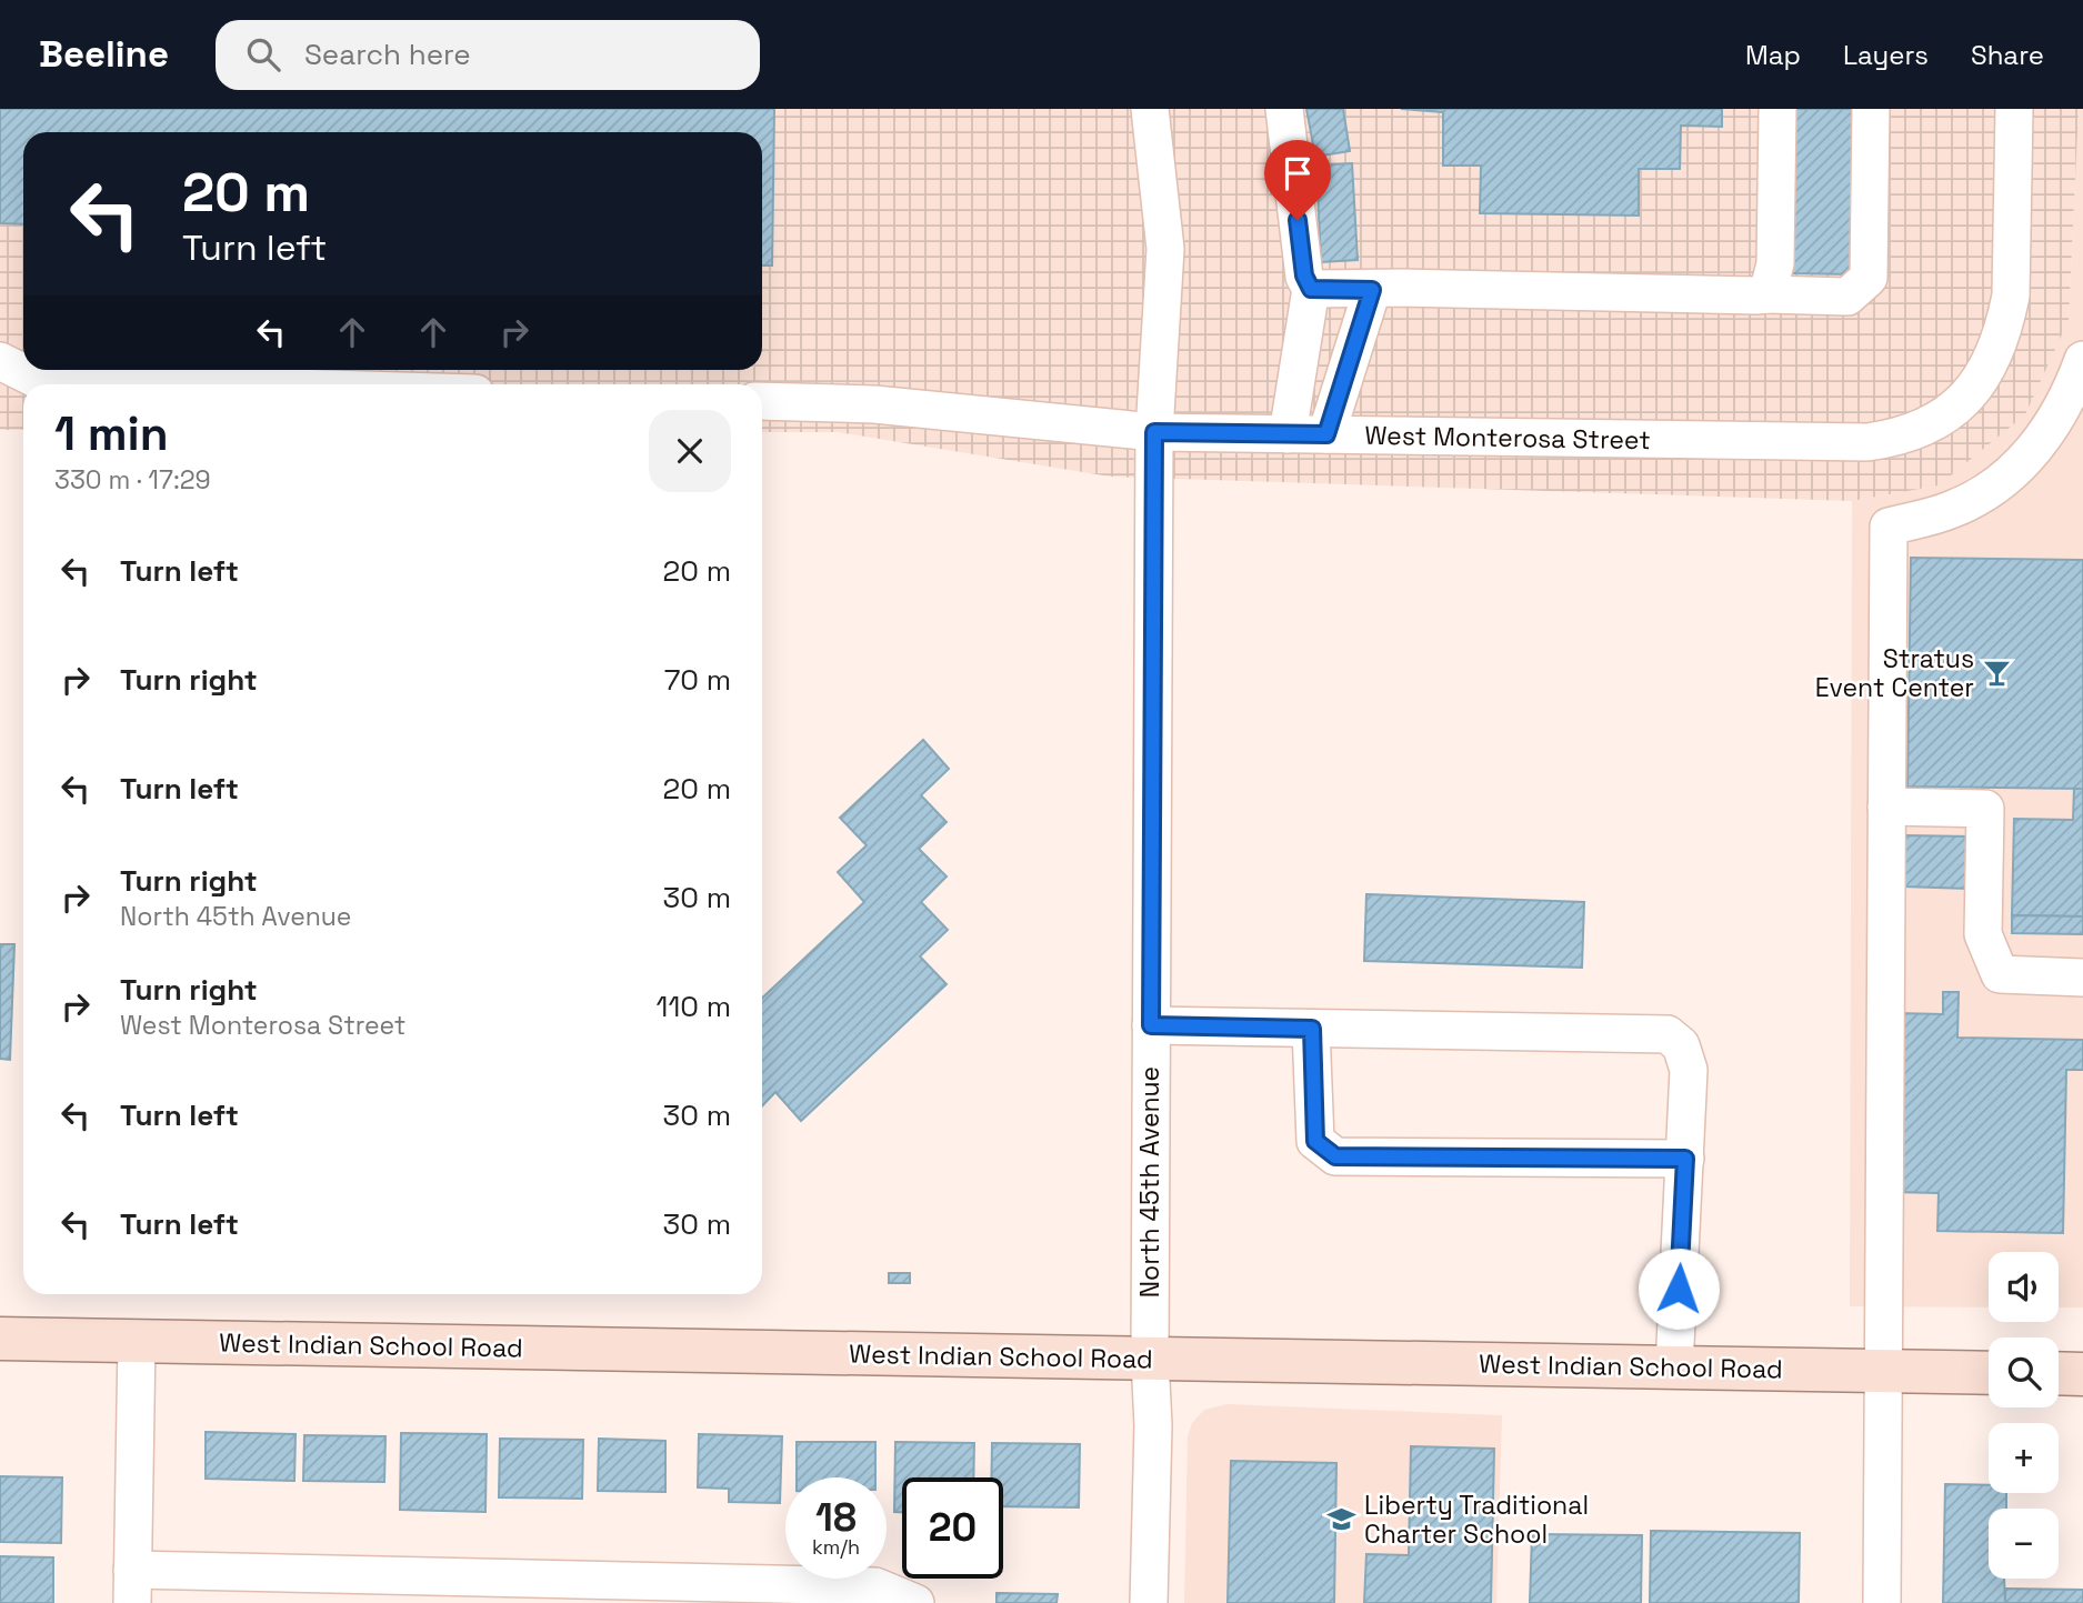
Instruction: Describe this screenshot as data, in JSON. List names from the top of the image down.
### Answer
{
  "streets": {
    "main road": ["West Indian School Road"],
    "street": ["West Monterosa Street", "North 45th Avenue"]
  },
  "crossings": [
    ["West Monterosa Street", "North 45th Avenue"],
    ["North 45th Avenue", "West Indian School Road"]
  ],
  "places": {
    "bar": ["Stratus Event Center"],
    "school or university": ["Liberty Traditional Charter School"]
  },
  "page": {
    "header": "Beeline",
    "search": "Search here",
    "nav": ["Map", "Layers", "Share"],
    "turn": ["20 m", "Turn left"],
    "heading": ["1 min", "330 m · 17:29"],
    "list": [
      {
        "name": "Turn left",
        "value": "20 m"
      },
      {
        "name": "Turn right",
        "value": "70 m"
      },
      {
        "name": "Turn left",
        "value": "20 m"
      },
      {
        "name": "Turn right",
        "note": "North 45th Avenue",
        "value": "30 m"
      },
      {
        "name": "Turn right",
        "note": "West Monterosa Street",
        "value": "110 m"
      },
      {
        "name": "Turn left",
        "value": "30 m"
      },
      {
        "name": "Turn left",
        "value": "30 m"
      }
    ],
    "map_buttons": ["+", "−"],
    "speed": "18 km/h",
    "limit": "20"
  }
}
